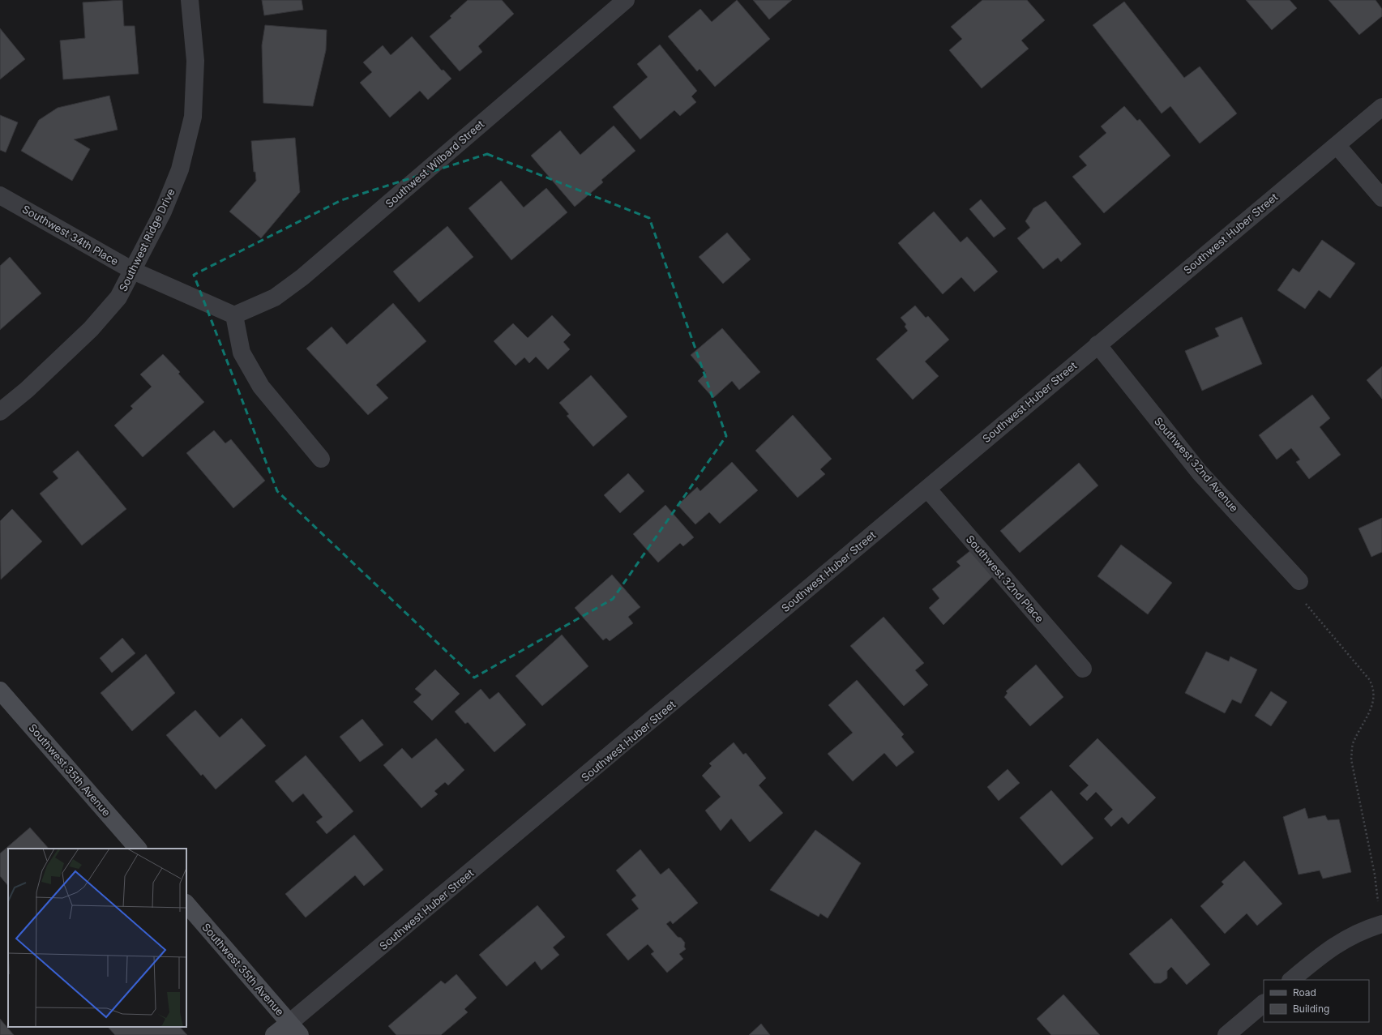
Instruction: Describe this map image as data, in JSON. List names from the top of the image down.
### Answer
{
  "streets": {
    "street": [
      "Southwest Wilbard Street",
      "Southwest Huber Street",
      "Southwest 34th Place",
      "Southwest Ridge Drive",
      "Southwest 32nd Avenue",
      "Southwest 32nd Place",
      "Southwest 35th Avenue"
    ]
  },
  "crossings": [
    ["Southwest Wilbard Street", "Southwest 34th Place"],
    ["Southwest Huber Street", "Southwest 32nd Avenue"],
    ["Southwest Huber Street", "Southwest 32nd Place"],
    ["Southwest Huber Street", "Southwest 35th Avenue"],
    ["Southwest 34th Place", "Southwest Ridge Drive"]
  ],
  "legend": ["Road", "Building"]
}
